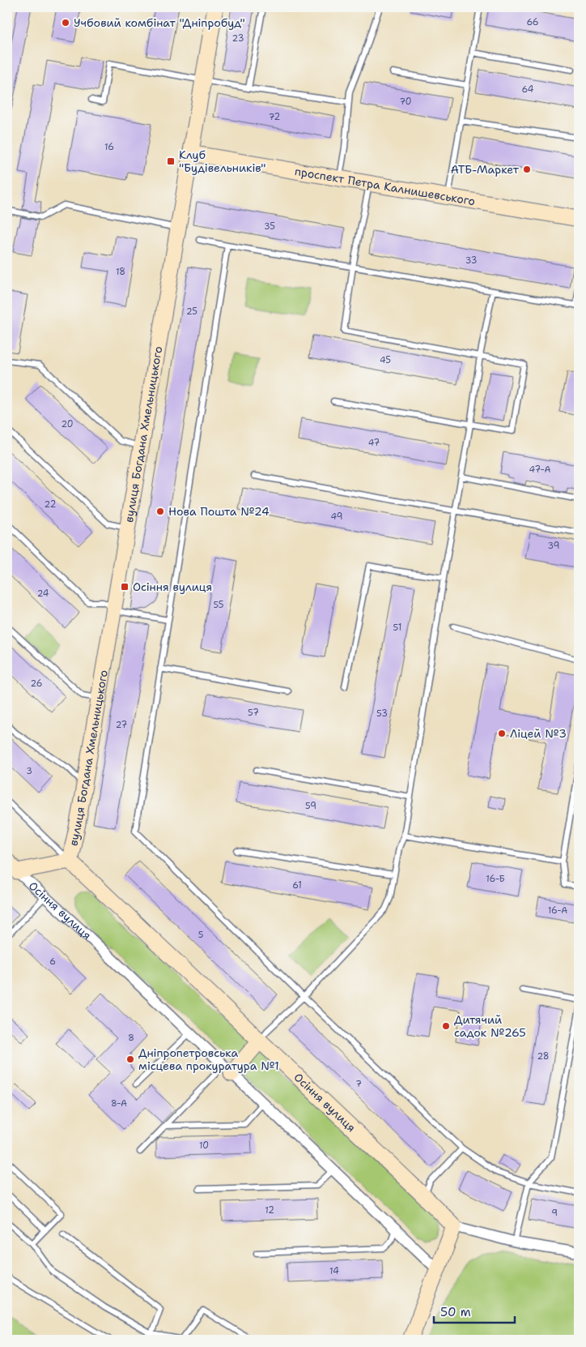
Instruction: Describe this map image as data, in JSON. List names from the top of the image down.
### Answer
{
  "streets": {
    "street": ["проспект Петра Калнишевського", "вулиця Богдана Хмельницького", "Осіння вулиця"]
  },
  "crossings": [
    ["проспект Петра Калнишевського", "вулиця Богдана Хмельницького"],
    ["вулиця Богдана Хмельницького", "Осіння вулиця"]
  ],
  "places": {
    "other": [
      "Учбовий комбінат \"Дніпробуд\"",
      "АТБ-Маркет",
      "Нова Пошта №24",
      "Ліцей №3",
      "Дитячий садок №265",
      "Дніпропетровська місцева прокуратура №1"
    ],
    "transit": ["Клуб \"Будівельників\"", "Осіння вулиця"]
  },
  "house_numbers": [
    "66",
    "23",
    "64",
    "70",
    "72",
    "16",
    "35",
    "33",
    "18",
    "25",
    "45",
    "20",
    "47",
    "47-А",
    "22",
    "49",
    "39",
    "24",
    "55",
    "51",
    "26",
    "57",
    "53",
    "27",
    "3",
    "59",
    "16-Б",
    "61",
    "16-А",
    "5",
    "6",
    "8",
    "28",
    "7",
    "8-А",
    "10",
    "12",
    "9",
    "14"
  ],
  "scale_bar": "50 m"
}
